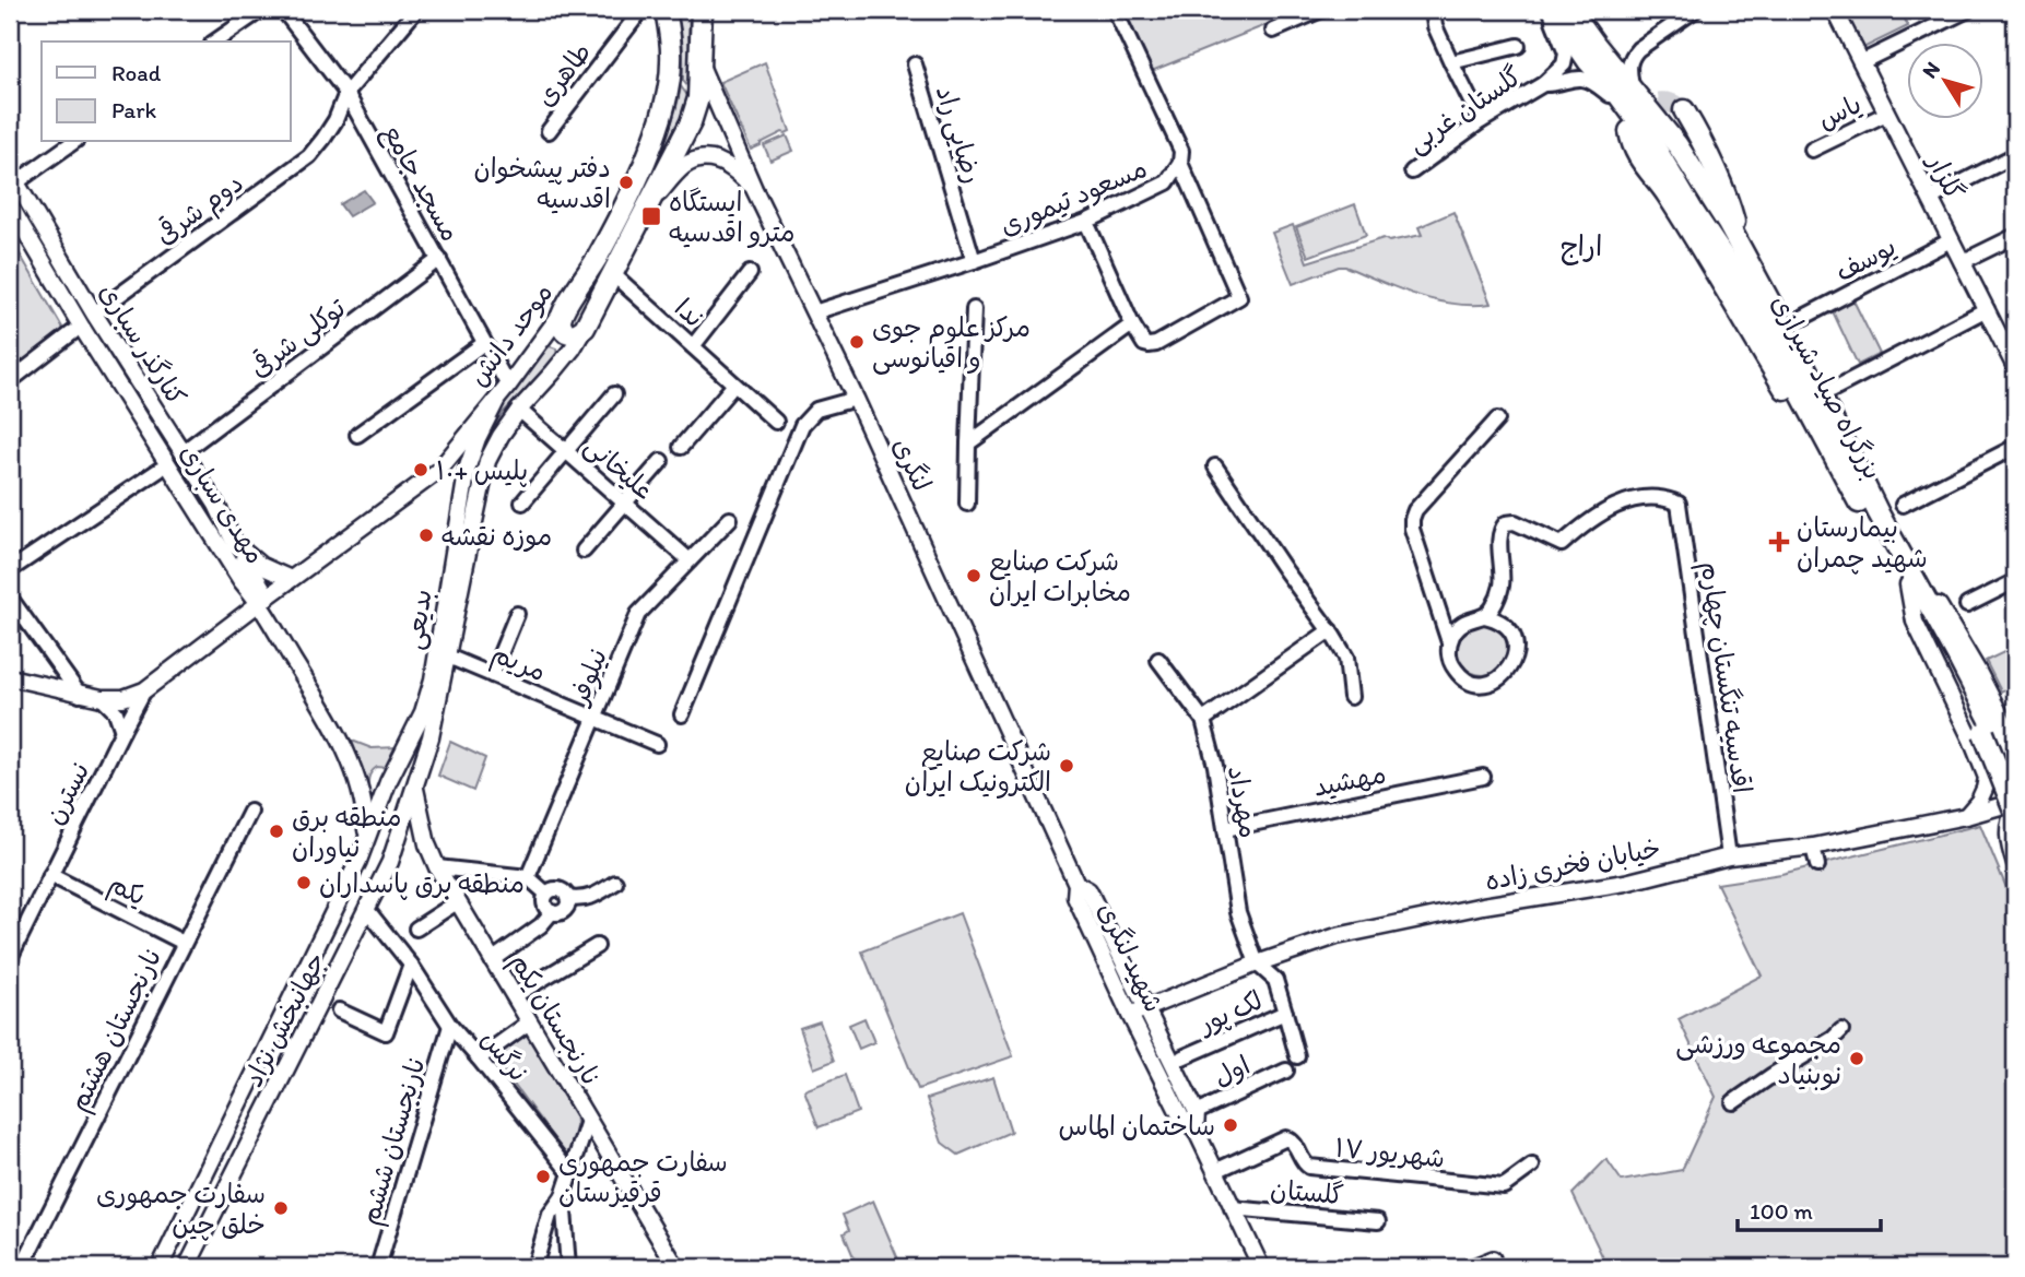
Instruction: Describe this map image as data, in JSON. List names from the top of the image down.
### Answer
{
  "streets": {
    "highway": ["موحد دانش", "بزرگراه صیاد شیرازی"],
    "main road": [
      "گلزار",
      "کنارگذر سباری",
      "لنگری",
      "مهدی سباری",
      "بدیعی",
      "خیابان فخری زاده",
      "شهید لنگری",
      "جهانبخش نژاد",
      "نارنجستان یکم"
    ],
    "street": [
      "طاهری",
      "گلستان غربی",
      "یاس",
      "رضایی راد",
      "مسجد جامع",
      "مسعود تیموری",
      "دوم شرقی",
      "یوسف",
      "ندا",
      "توکلی شرقی",
      "علیخانی",
      "مریم",
      "نیلوفر",
      "اقدسیه تنگستان چهارم",
      "مهشید",
      "نسترن",
      "مهرداد",
      "یکم",
      "لک پور",
      "نارنجستان هشتم",
      "نرگس",
      "اول",
      "نارنجستان ششم",
      "۱۷ شهریور",
      "گلستان"
    ]
  },
  "crossings": [
    ["یاس", "گلزار"],
    ["رضایی راد", "مسعود تیموری"],
    ["گلزار", "یوسف"],
    ["مسجد جامع", "دوم شرقی"],
    ["مسجد جامع", "موحد دانش"],
    ["مسجد جامع", "توکلی شرقی"],
    ["مسعود تیموری", "لنگری"],
    ["دوم شرقی", "کنارگذر سباری"],
    ["ندا", "موحد دانش"],
    ["موحد دانش", "لنگری"],
    ["موحد دانش", "علیخانی"],
    ["موحد دانش", "مهدی سباری"],
    ["موحد دانش", "بدیعی"],
    ["موحد دانش", "نسترن"],
    ["توکلی شرقی", "کنارگذر سباری"],
    ["کنارگذر سباری", "مهدی سباری"],
    ["لنگری", "شهید لنگری"],
    ["علیخانی", "نیلوفر"],
    ["مهدی سباری", "بدیعی"],
    ["مهدی سباری", "جهانبخش نژاد"],
    ["بدیعی", "مریم"],
    ["بدیعی", "جهانبخش نژاد"],
    ["بدیعی", "نارنجستان یکم"],
    ["مریم", "نیلوفر"],
    ["اقدسیه تنگستان چهارم", "خیابان فخری زاده"],
    ["مهشید", "مهرداد"],
    ["نسترن", "یکم"],
    ["مهرداد", "خیابان فخری زاده"],
    ["مهرداد", "لک پور"],
    ["خیابان فخری زاده", "شهید لنگری"],
    ["خیابان فخری زاده", "لک پور"],
    ["یکم", "نارنجستان هشتم"],
    ["شهید لنگری", "اول"],
    ["شهید لنگری", "۱۷ شهریور"],
    ["شهید لنگری", "گلستان"],
    ["جهانبخش نژاد", "نارنجستان یکم"],
    ["جهانبخش نژاد", "نرگس"],
    ["نرگس", "نارنجستان ششم"]
  ],
  "districts": ["اراج"],
  "places": {
    "other": [
      "دفتر پیشخوان اقدسیه",
      "مرکز علوم جوی و اقیانوسی",
      "پلیس +۱۰",
      "موزه نقشه",
      "شرکت صنایع مخابرات ایران",
      "شرکت صنایع الکترونیک ایران",
      "منطقه برق نیاوران",
      "منطقه برق پاسداران",
      "مجموعه ورزشی نوبنیاد",
      "ساختمان الماس",
      "سفارت جمهوری قرقیزستان",
      "سفارت جمهوری خلق چین"
    ],
    "transit": ["ایستگاه مترو اقدسیه"],
    "health": ["بیمارستان شهید چمران"]
  },
  "legend": ["Road", "Park"],
  "scale_bar": "100 m",
  "north": "top left"
}
